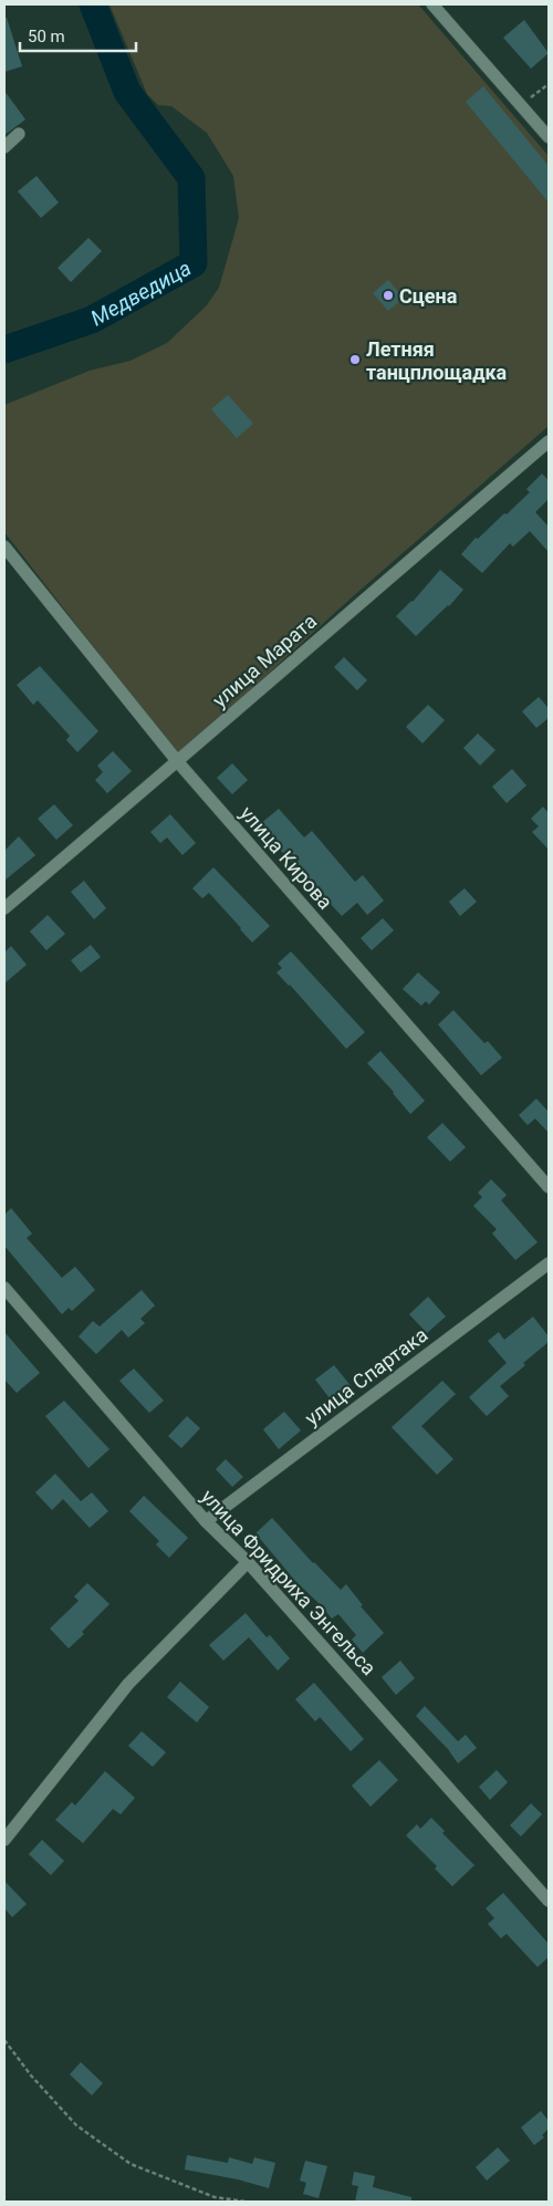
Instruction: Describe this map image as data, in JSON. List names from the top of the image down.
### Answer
{
  "streets": {
    "street": [
      "улица Марата",
      "улица Кирова",
      "улица Спартака",
      "улица Фридриха Энгельса"
    ]
  },
  "crossings": [
    ["улица Марата", "улица Кирова"],
    ["улица Спартака", "улица Фридриха Энгельса"]
  ],
  "water": ["Медведица"],
  "places": ["Сцена", "Летняя танцплощадка"],
  "scale_bar": "50 m"
}
